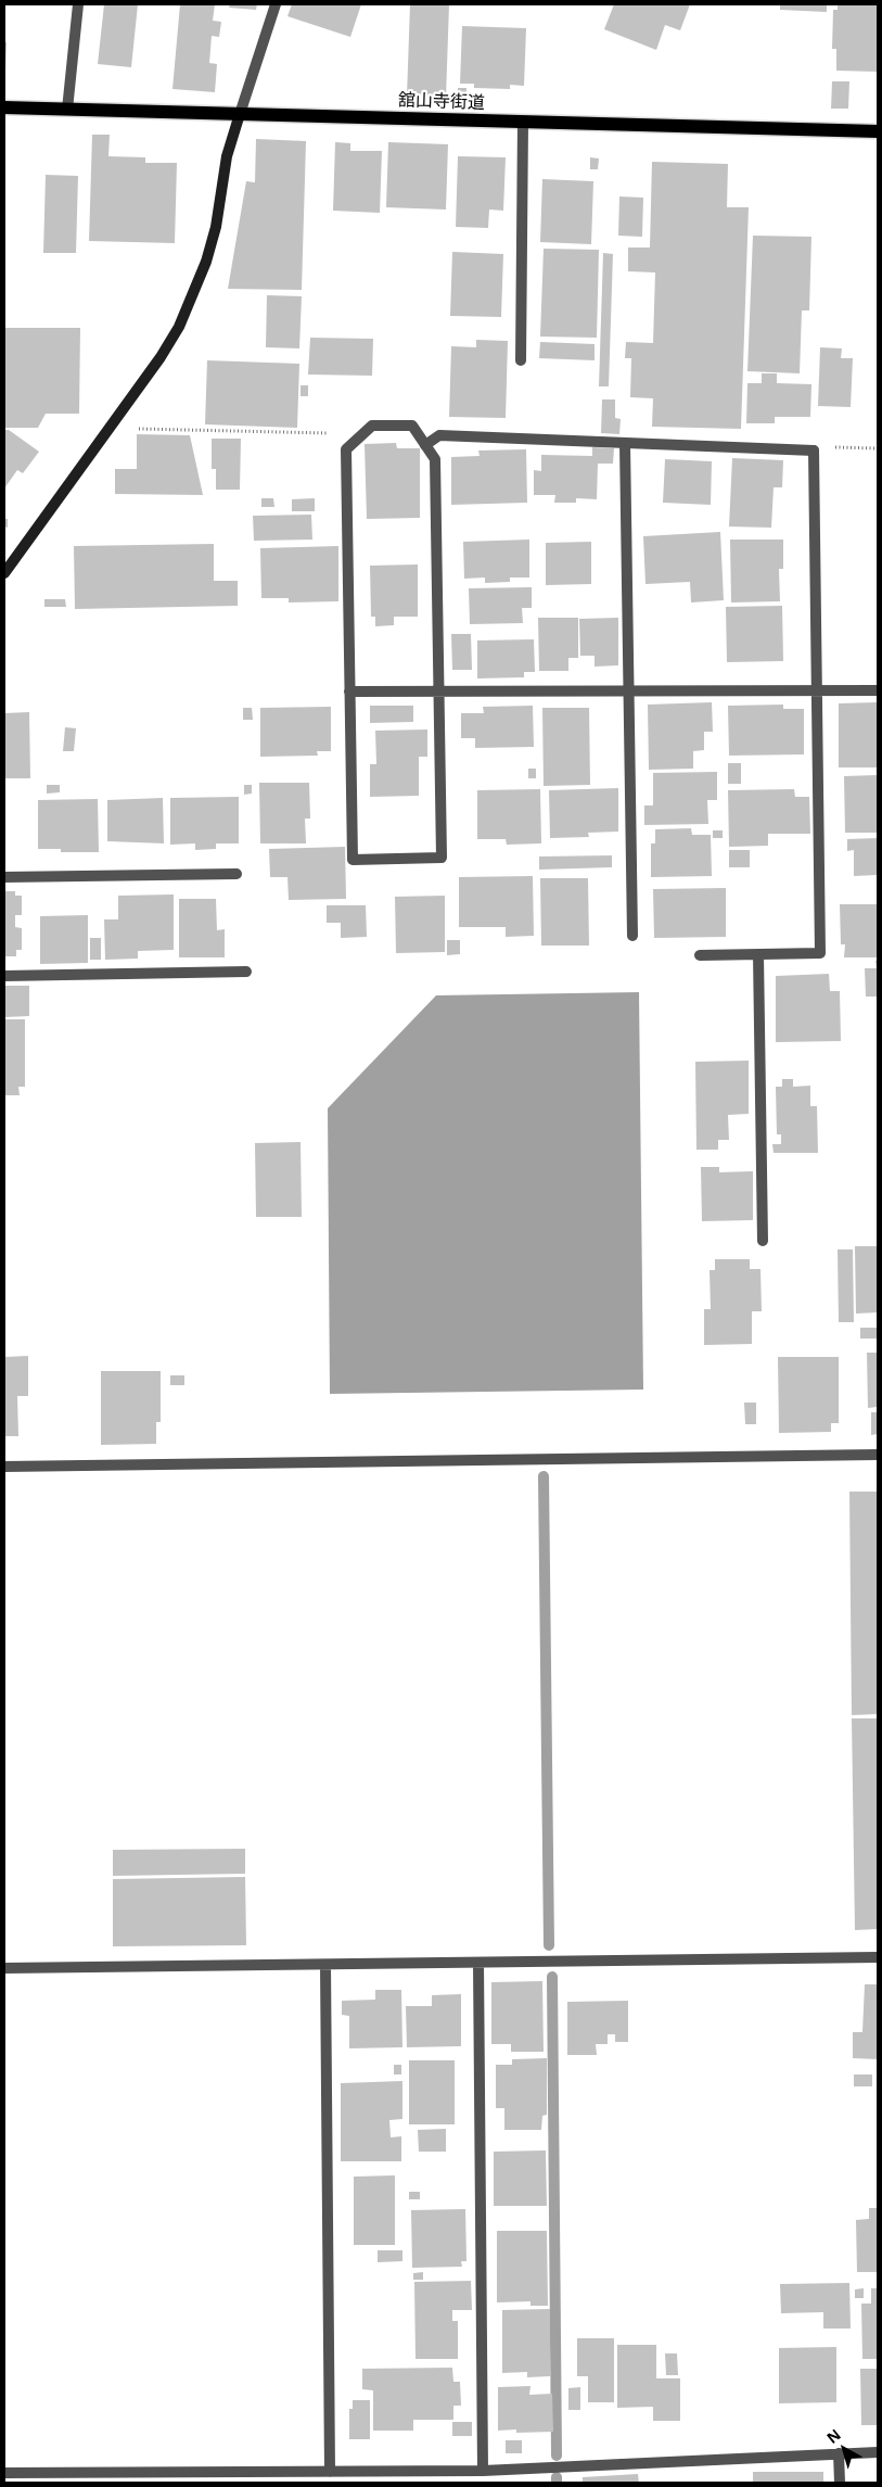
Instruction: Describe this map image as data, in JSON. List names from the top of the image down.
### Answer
{
  "streets": {
    "main road": ["舘山寺街道"]
  },
  "north": "top left"
}
